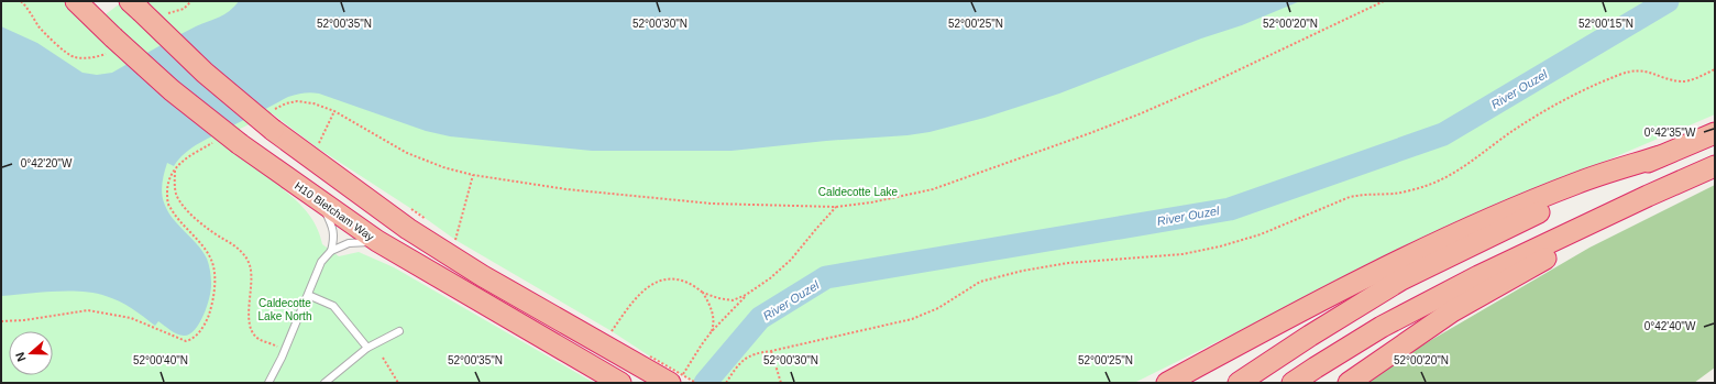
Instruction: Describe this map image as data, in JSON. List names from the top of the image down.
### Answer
{
  "streets": {
    "highway": ["H10 Bletcham Way"]
  },
  "water": ["River Ouzel"],
  "parks": ["Caldecotte Lake", "Caldecotte Lake North"],
  "north": "left",
  "coordinates": [
    "52°00'35\"N",
    "52°00'30\"N",
    "52°00'25\"N",
    "52°00'20\"N",
    "52°00'15\"N",
    "0°42'35\"W",
    "0°42'20\"W",
    "0°42'40\"W",
    "52°00'40\"N"
  ]
}
